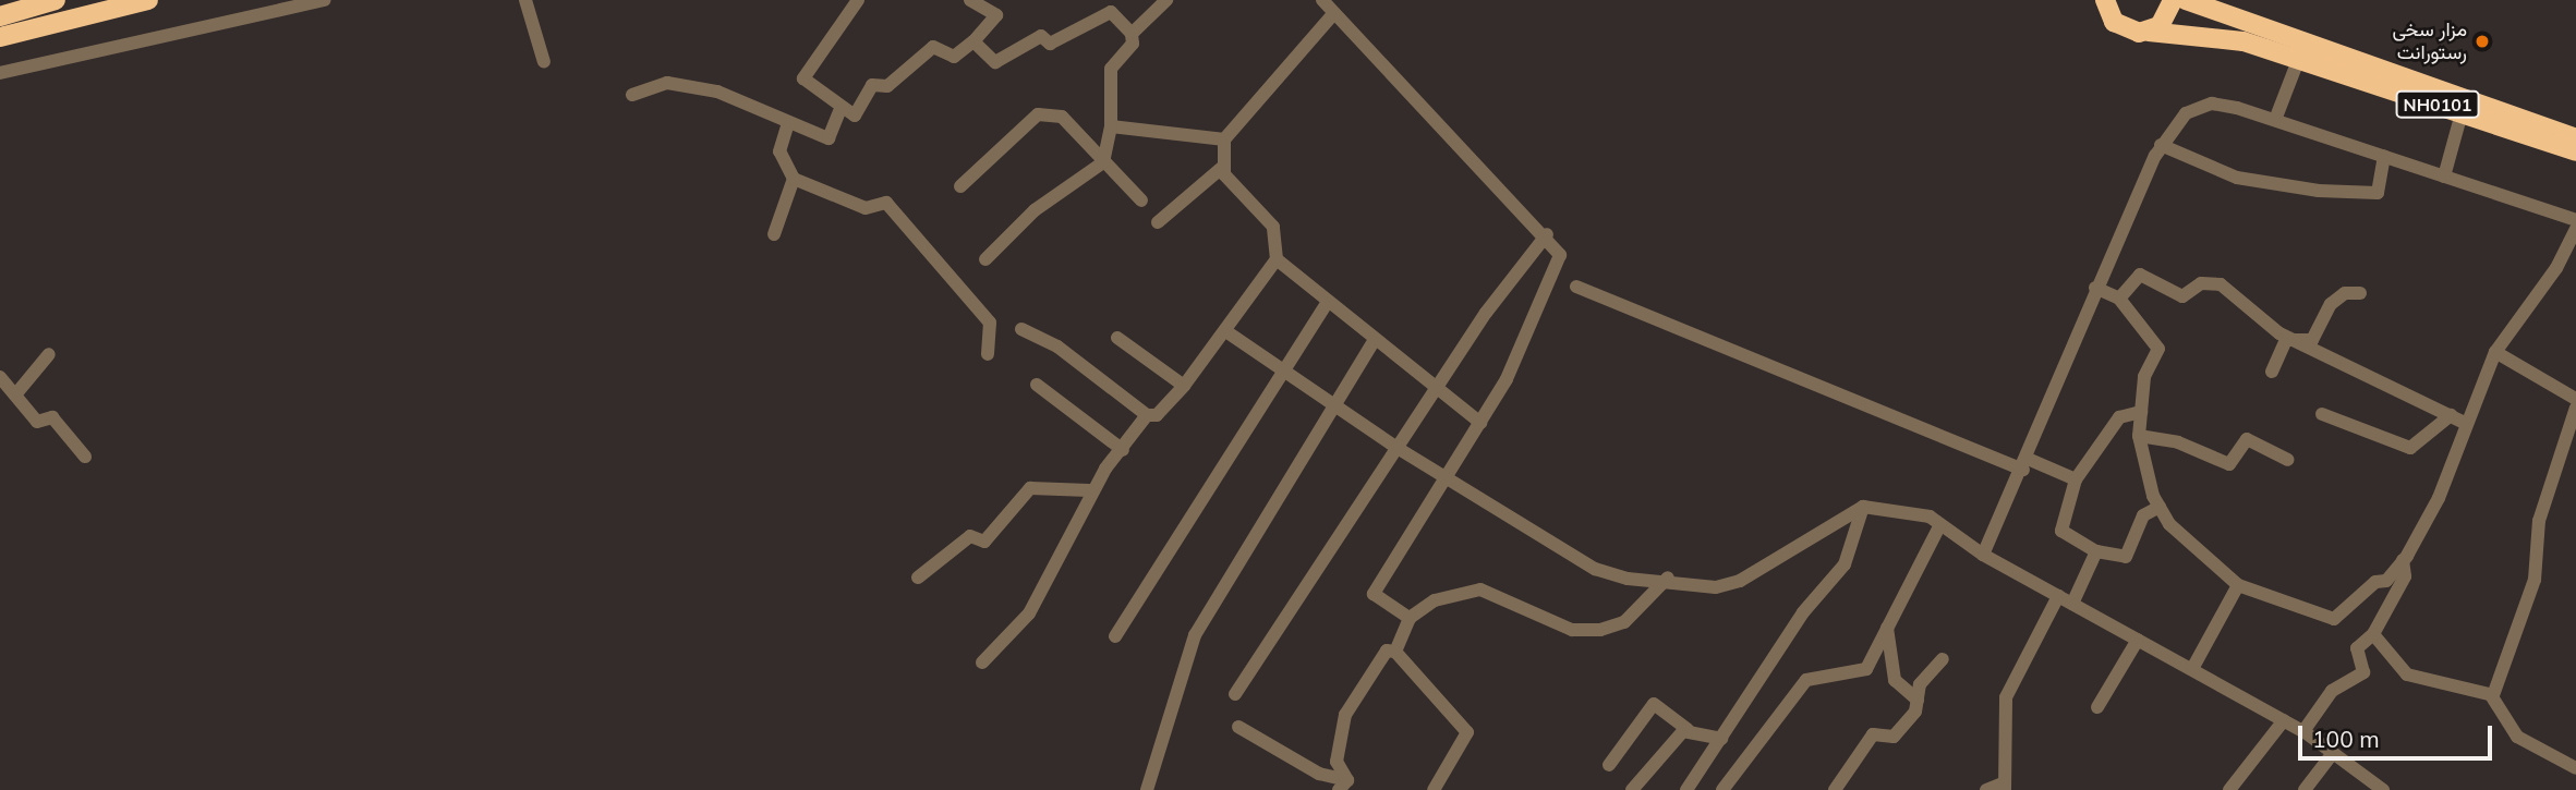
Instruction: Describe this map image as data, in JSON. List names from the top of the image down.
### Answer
{
  "streets": {
    "highway": ["NH0101"]
  },
  "places": ["مزار سخی رستورانت"],
  "scale_bar": "100 m"
}
